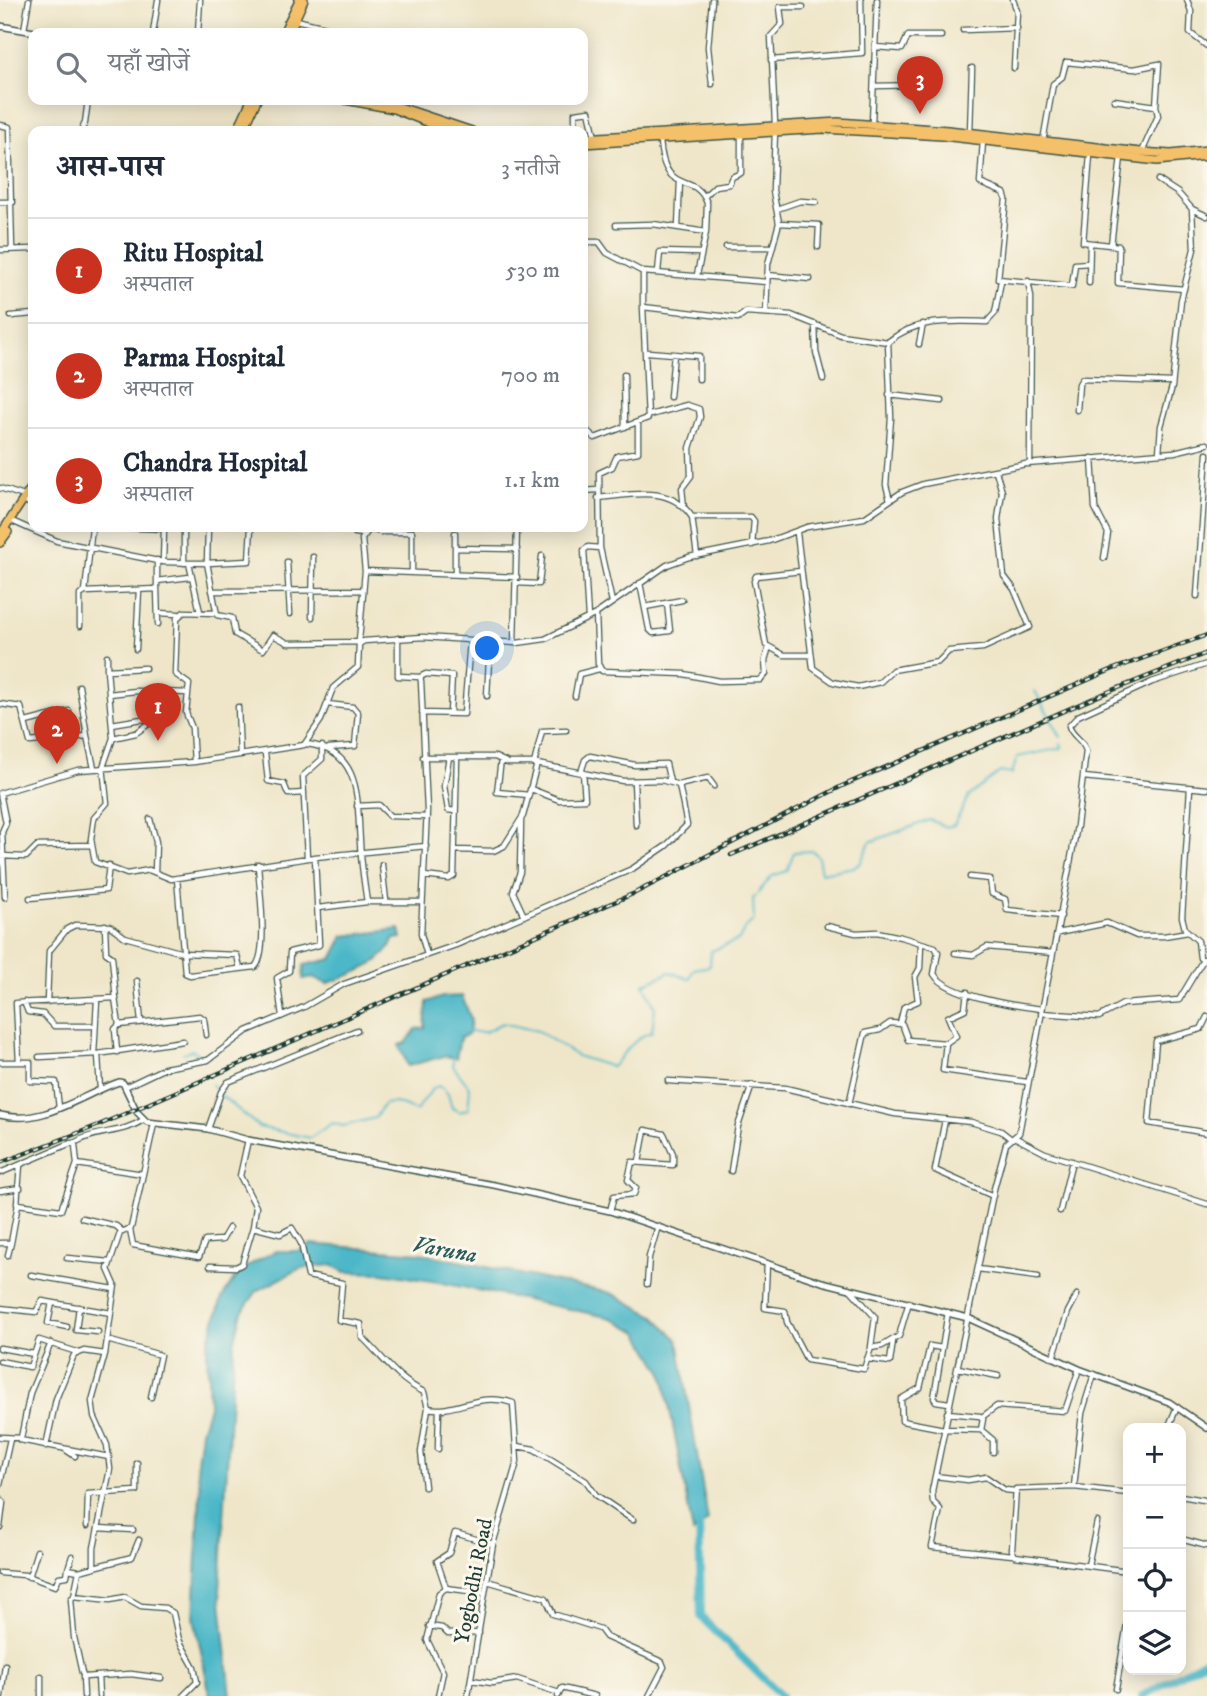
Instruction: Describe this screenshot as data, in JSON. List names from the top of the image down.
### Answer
{
  "streets": {
    "street": ["Yogbodhi Road"]
  },
  "water": ["Varuna"],
  "page": {
    "search": "यहाँ खोजें",
    "pins": ["3", "1", "2"],
    "heading": ["आस-पास", "3 नतीजे"],
    "list": [
      {
        "mark": "1",
        "name": "Ritu Hospital",
        "note": "अस्पताल",
        "value": "530 m"
      },
      {
        "mark": "2",
        "name": "Parma Hospital",
        "note": "अस्पताल",
        "value": "700 m"
      },
      {
        "mark": "3",
        "name": "Chandra Hospital",
        "note": "अस्पताल",
        "value": "1.1 km"
      }
    ],
    "map_buttons": ["+", "−"]
  }
}
